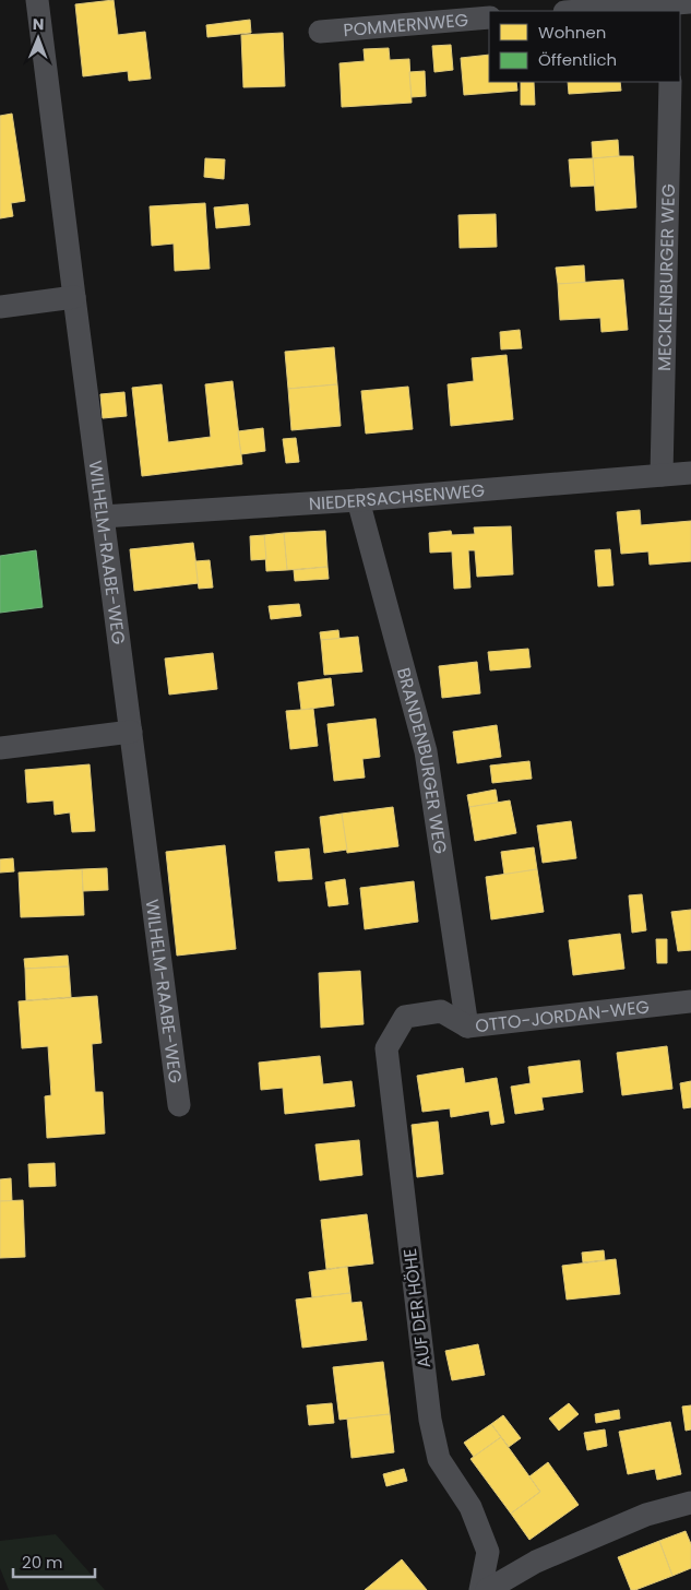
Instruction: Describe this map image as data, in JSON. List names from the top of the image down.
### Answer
{
  "streets": {
    "street": [
      "POMMERNWEG",
      "MECKLENBURGER WEG",
      "NIEDERSACHSENWEG",
      "WILHELM-RAABE-WEG",
      "BRANDENBURGER WEG",
      "OTTO-JORDAN-WEG",
      "AUF DER HÖHE"
    ]
  },
  "crossings": [
    ["MECKLENBURGER WEG", "NIEDERSACHSENWEG"],
    ["NIEDERSACHSENWEG", "WILHELM-RAABE-WEG"],
    ["NIEDERSACHSENWEG", "BRANDENBURGER WEG"],
    ["BRANDENBURGER WEG", "OTTO-JORDAN-WEG"],
    ["OTTO-JORDAN-WEG", "AUF DER HÖHE"]
  ],
  "legend": ["Wohnen", "Öffentlich"],
  "scale_bar": "20 m",
  "north": "top"
}
